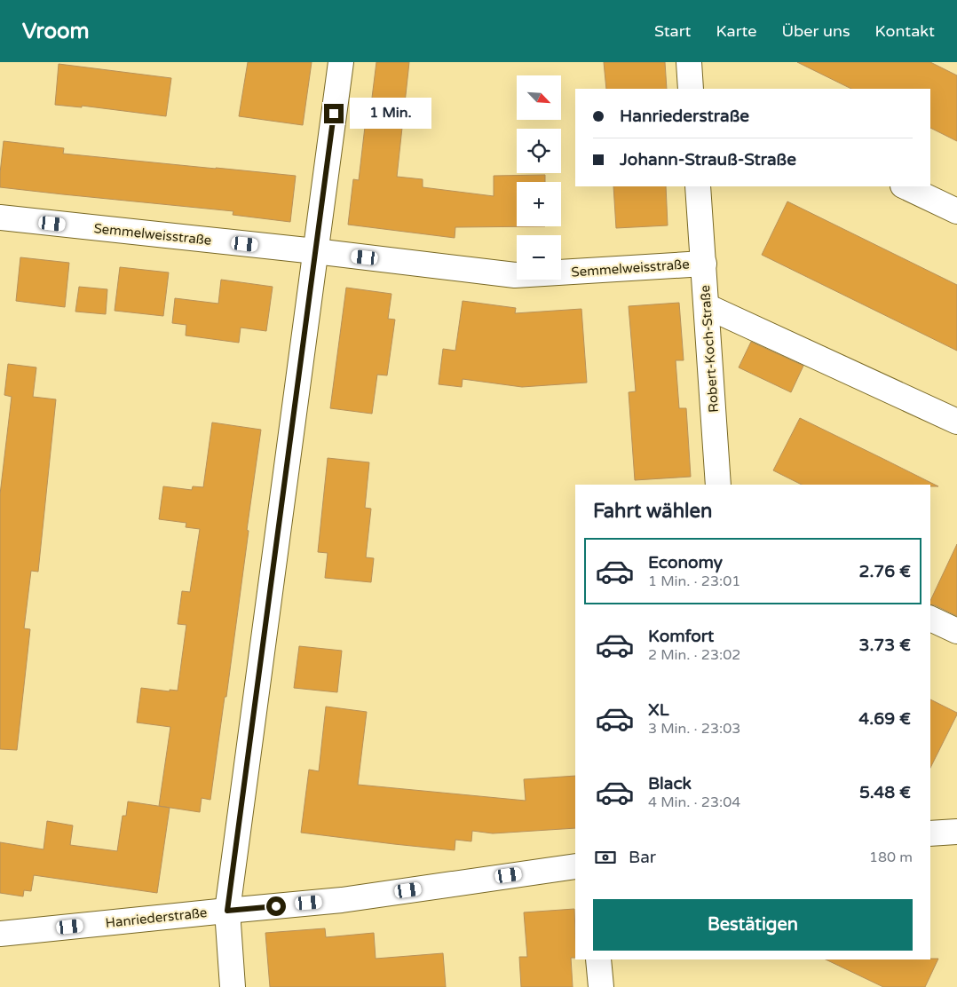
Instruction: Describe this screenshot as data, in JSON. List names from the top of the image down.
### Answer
{
  "streets": {
    "street": ["Semmelweisstraße", "Robert-Koch-Straße", "Hanriederstraße"]
  },
  "crossings": [
    ["Semmelweisstraße", "Robert-Koch-Straße"]
  ],
  "north": "bottom right",
  "page": {
    "header": "Vroom",
    "nav": [
      "Start",
      "Karte",
      "Über uns",
      "Kontakt"
    ],
    "map_buttons": ["+", "−"],
    "banner": ["Hanriederstraße", "Johann-Strauß-Straße"],
    "bubble": "1 Min.",
    "heading": "Fahrt wählen",
    "list": [
      {
        "name": "Economy",
        "note": "1 Min. · 23:01",
        "value": "2.76 €"
      },
      {
        "name": "Komfort",
        "note": "2 Min. · 23:02",
        "value": "3.73 €"
      },
      {
        "name": "XL",
        "note": "3 Min. · 23:03",
        "value": "4.69 €"
      },
      {
        "name": "Black",
        "note": "4 Min. · 23:04",
        "value": "5.48 €"
      }
    ],
    "pay": ["Bar", "180 m"],
    "buttons": "Bestätigen"
  }
}
